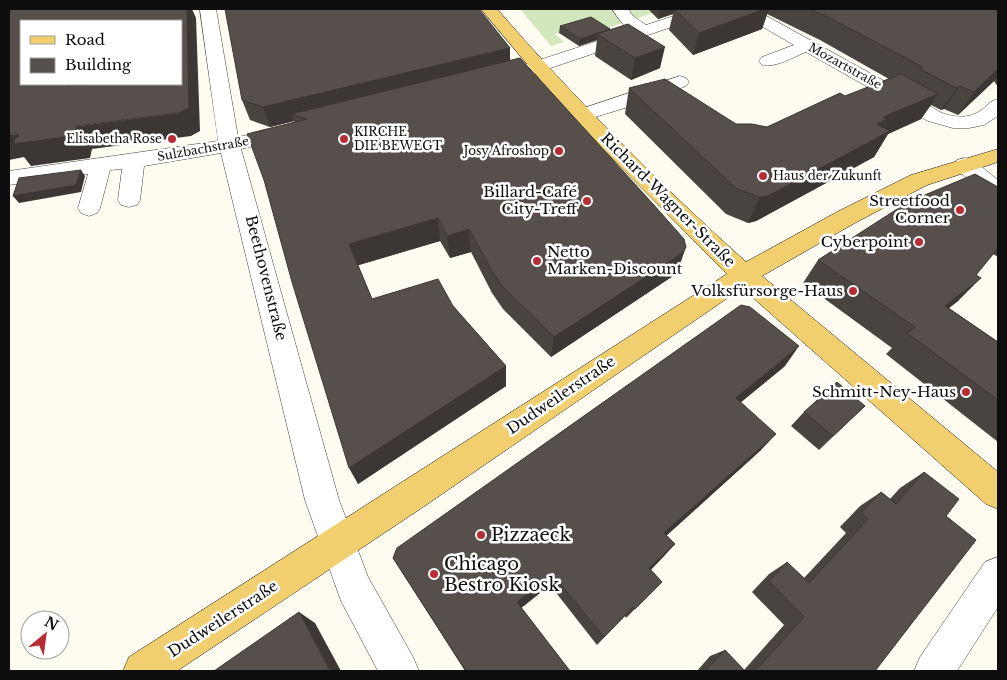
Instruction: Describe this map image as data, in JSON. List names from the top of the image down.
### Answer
{
  "streets": {
    "main road": ["Richard-Wagner-Straße", "Dudweilerstraße"],
    "street": ["Mozartstraße", "Sulzbachstraße", "Beethovenstraße"]
  },
  "crossings": [
    ["Sulzbachstraße", "Beethovenstraße"],
    ["Richard-Wagner-Straße", "Dudweilerstraße"],
    ["Beethovenstraße", "Dudweilerstraße"]
  ],
  "places": [
    "Elisabetha Rose",
    "KIRCHE DIE BEWEGT",
    "Josy Afroshop",
    "Haus der Zukunft",
    "Billard-Café City-Treff",
    "Streetfood Corner",
    "Cyberpoint",
    "Netto Marken-Discount",
    "Volksfürsorge-Haus",
    "Schmitt-Ney-Haus",
    "Pizzaeck",
    "Chicago Bestro Kiosk"
  ],
  "legend": ["Road", "Building"],
  "north": "top right"
}
